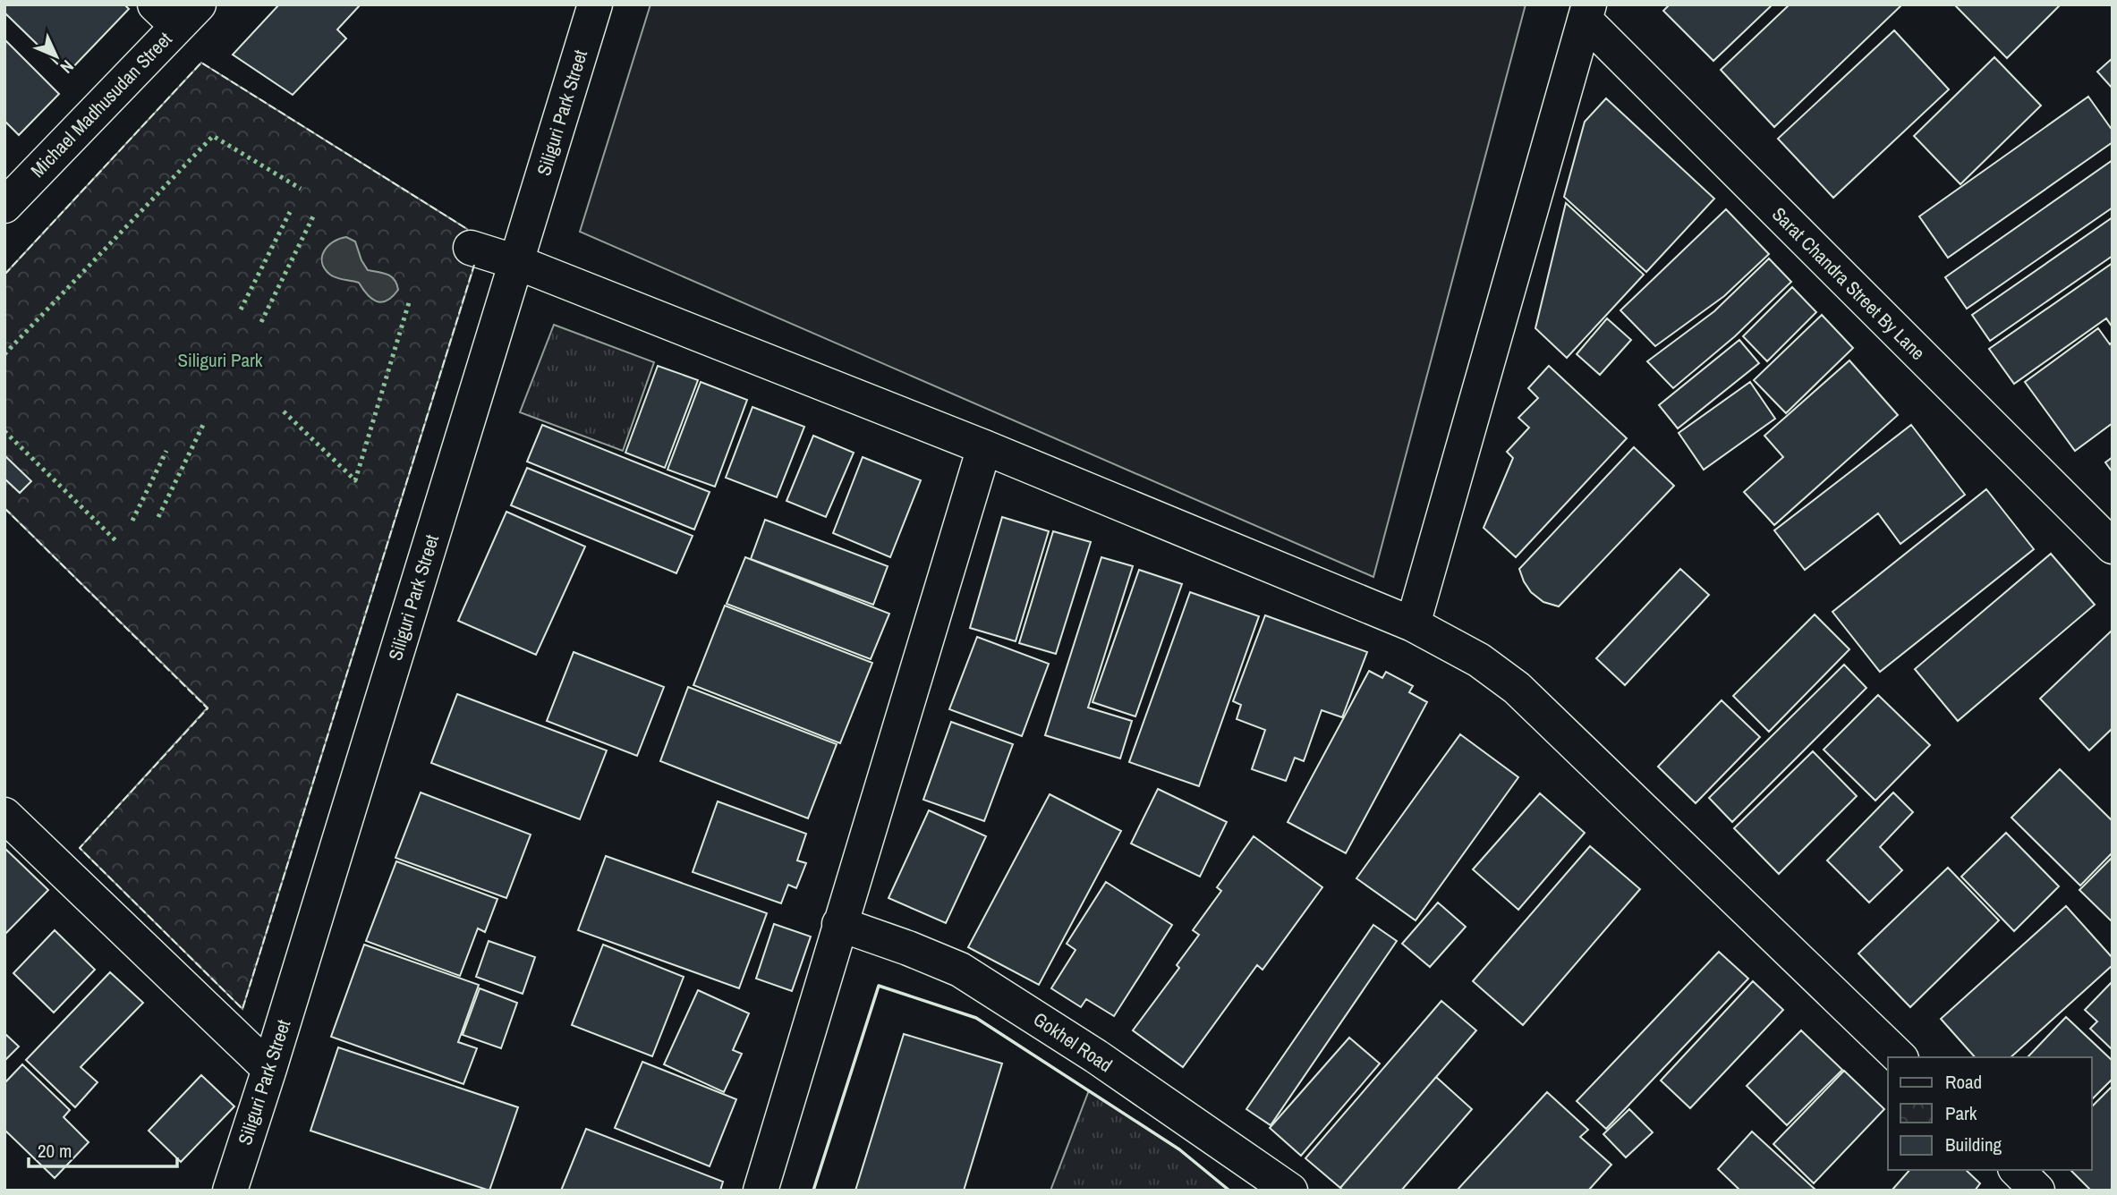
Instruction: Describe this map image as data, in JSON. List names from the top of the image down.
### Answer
{
  "streets": {
    "street": [
      "Michael Madhusudan Street",
      "Siliguri Park Street",
      "Sarat Chandra Street By Lane",
      "Gokhel Road"
    ]
  },
  "parks": ["Siliguri Park"],
  "legend": ["Road", "Park", "Building"],
  "scale_bar": "20 m",
  "north": "bottom right"
}
